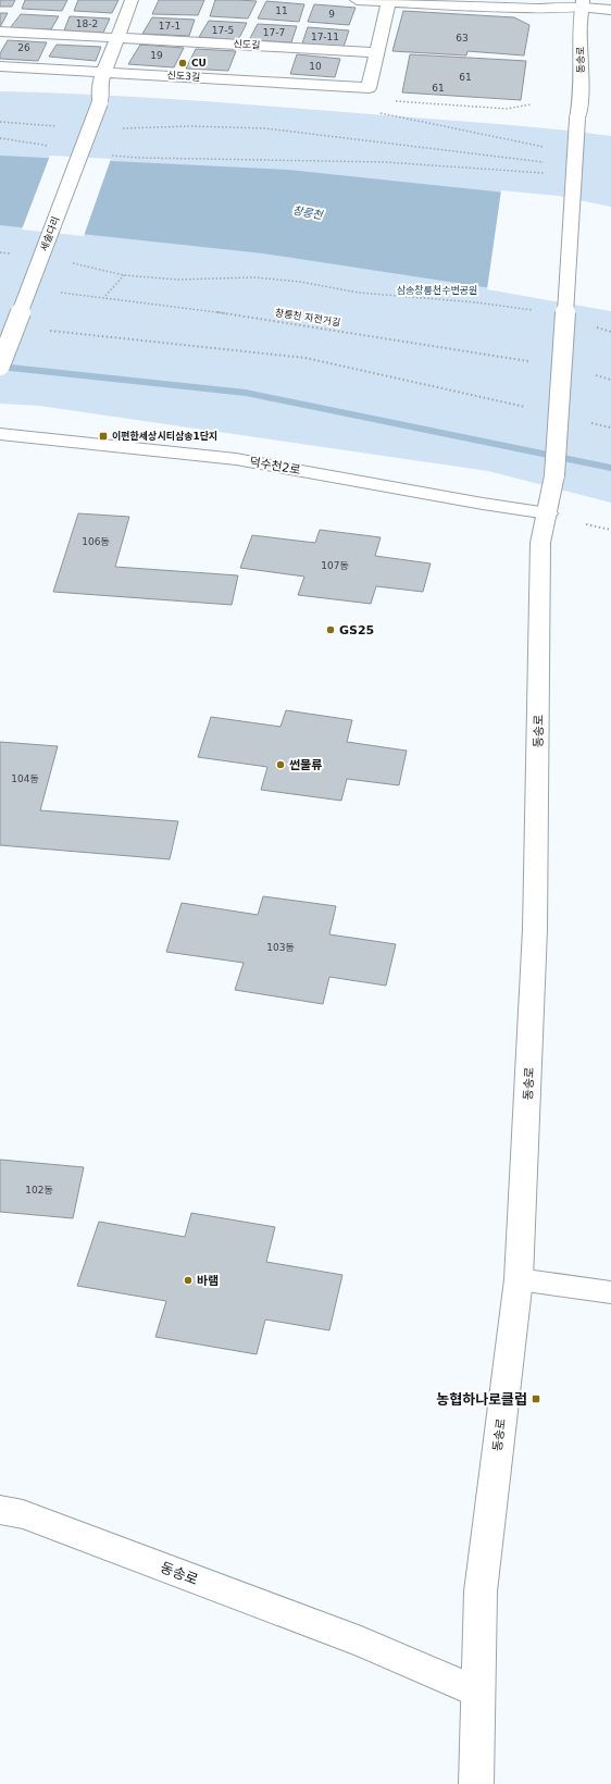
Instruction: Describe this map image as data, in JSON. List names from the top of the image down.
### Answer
{
  "streets": {
    "street": [
      "신도길",
      "동송로",
      "신도3길",
      "세솔다리",
      "덕수천2로"
    ],
    "path": ["창릉천 자전거길"]
  },
  "crossings": [
    ["신도길", "신도3길"],
    ["동송로", "덕수천2로"],
    ["신도3길", "세솔다리"]
  ],
  "water": ["창릉천"],
  "parks": ["삼송창릉천수변공원"],
  "places": {
    "other": [
      "CU",
      "GS25",
      "썬물류",
      "바램"
    ],
    "transit": ["이편한세상시티삼송1단지", "농협하나로클럽"]
  },
  "house_numbers": [
    "11",
    "9",
    "18-2",
    "17-1",
    "17-5",
    "17-7",
    "17-11",
    "63",
    "26",
    "19",
    "10",
    "61",
    "61",
    "106동",
    "107동",
    "104동",
    "103동",
    "102동"
  ]
}
